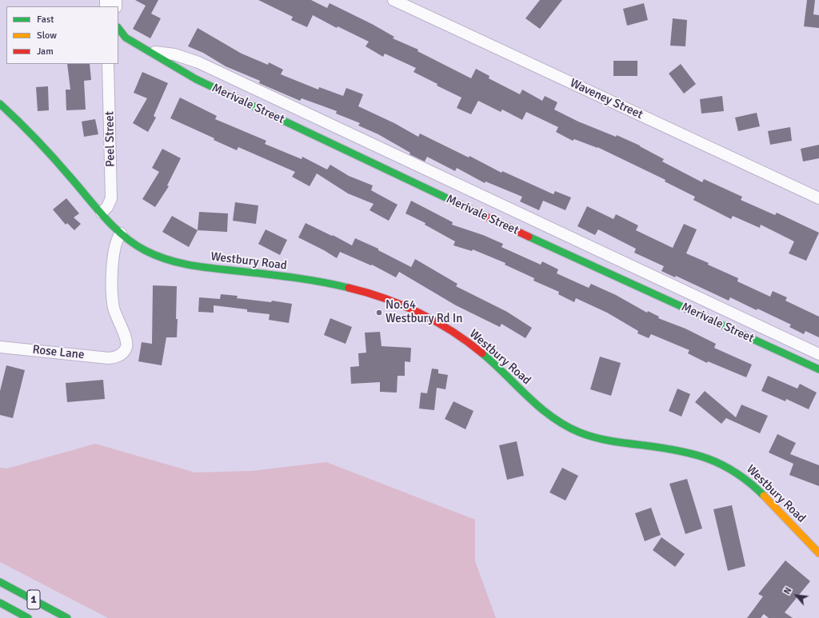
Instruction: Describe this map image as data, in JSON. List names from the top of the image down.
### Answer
{
  "streets": {
    "main road": ["Merivale Street", "Westbury Road", "1"],
    "street": ["Waveney Street", "Peel Street", "Rose Lane"]
  },
  "crossings": [
    ["Peel Street", "Westbury Road"],
    ["Westbury Road", "Rose Lane"]
  ],
  "places": ["No.64 Westbury Rd In"],
  "legend": ["Fast", "Slow", "Jam"],
  "north": "top left"
}
